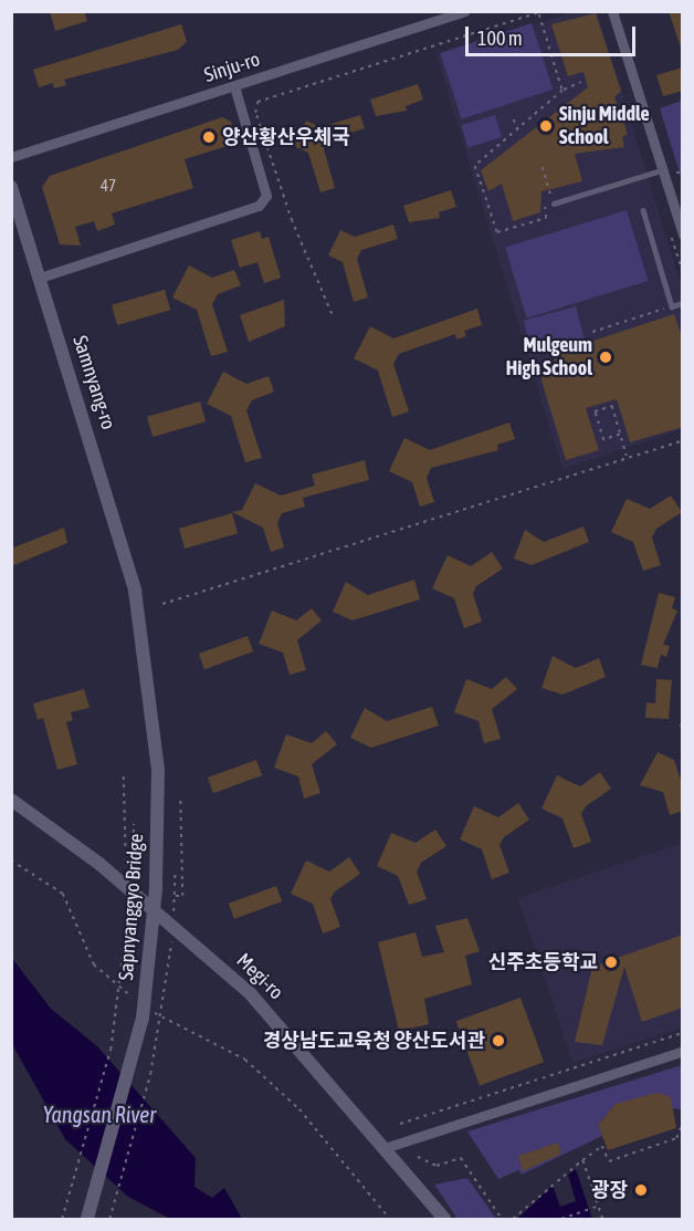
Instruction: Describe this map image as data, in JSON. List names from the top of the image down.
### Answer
{
  "streets": {
    "street": [
      "Sinju-ro",
      "Samnyang-ro",
      "Sapnyanggyo Bridge",
      "Megi-ro"
    ]
  },
  "crossings": [
    ["Samnyang-ro", "Sapnyanggyo Bridge"]
  ],
  "water": ["Yangsan River"],
  "places": [
    "Sinju Middle School",
    "양산황산우체국",
    "Mulgeum High School",
    "신주초등학교",
    "경상남도교육청 양산도서관",
    "광장"
  ],
  "house_numbers": ["47"],
  "scale_bar": "100 m"
}
